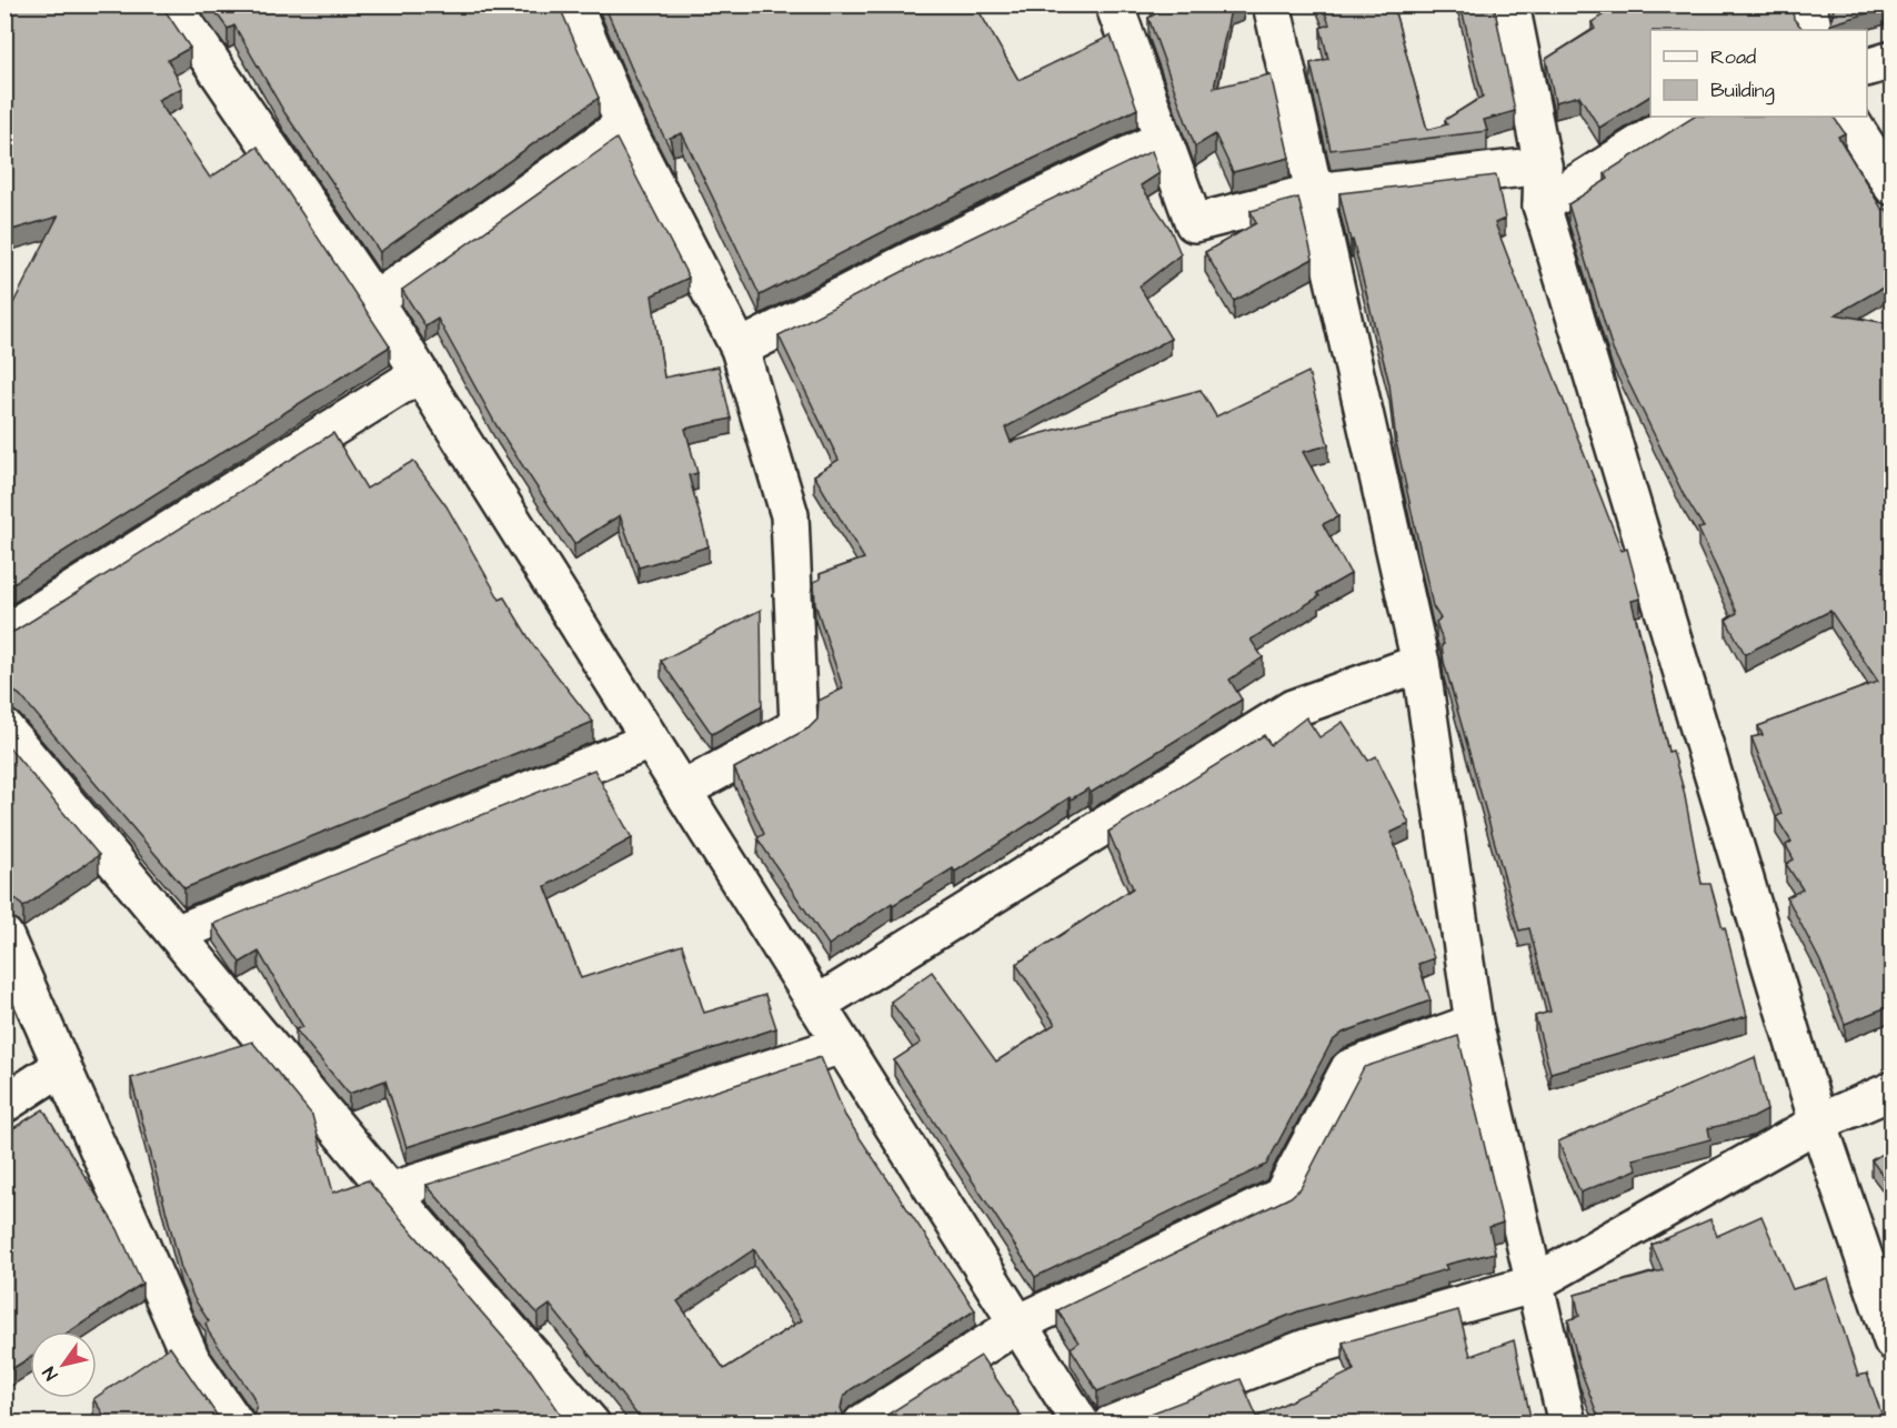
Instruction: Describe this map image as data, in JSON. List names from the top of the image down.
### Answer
{
  "legend": ["Road", "Building"],
  "north": "bottom left"
}
